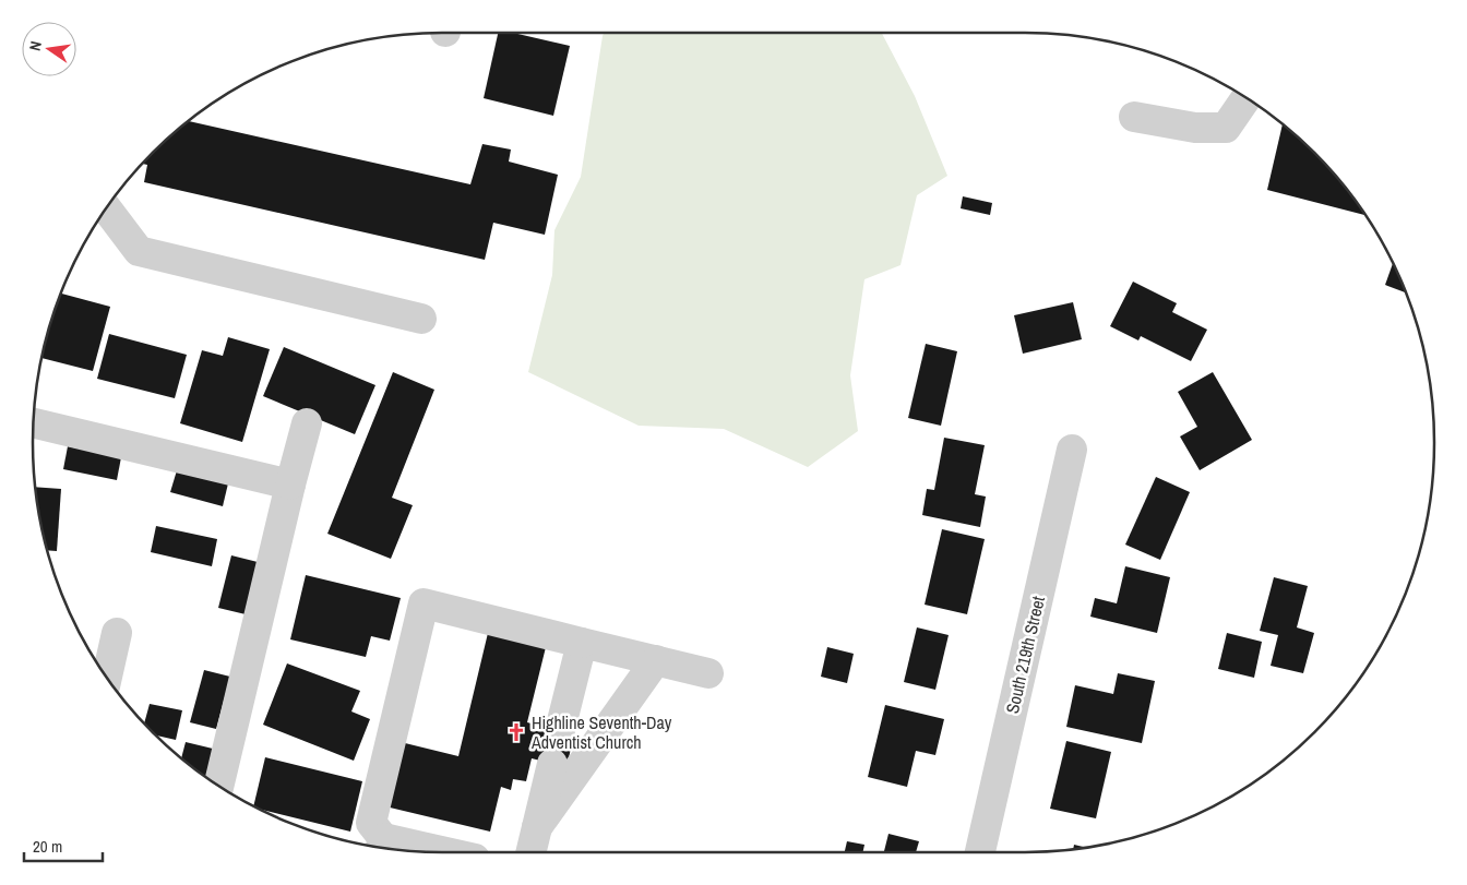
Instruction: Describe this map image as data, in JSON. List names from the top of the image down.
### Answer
{
  "streets": {
    "street": ["South 219th Street"]
  },
  "places": {
    "church": ["Highline Seventh-Day Adventist Church"]
  },
  "scale_bar": "20 m",
  "north": "left"
}
